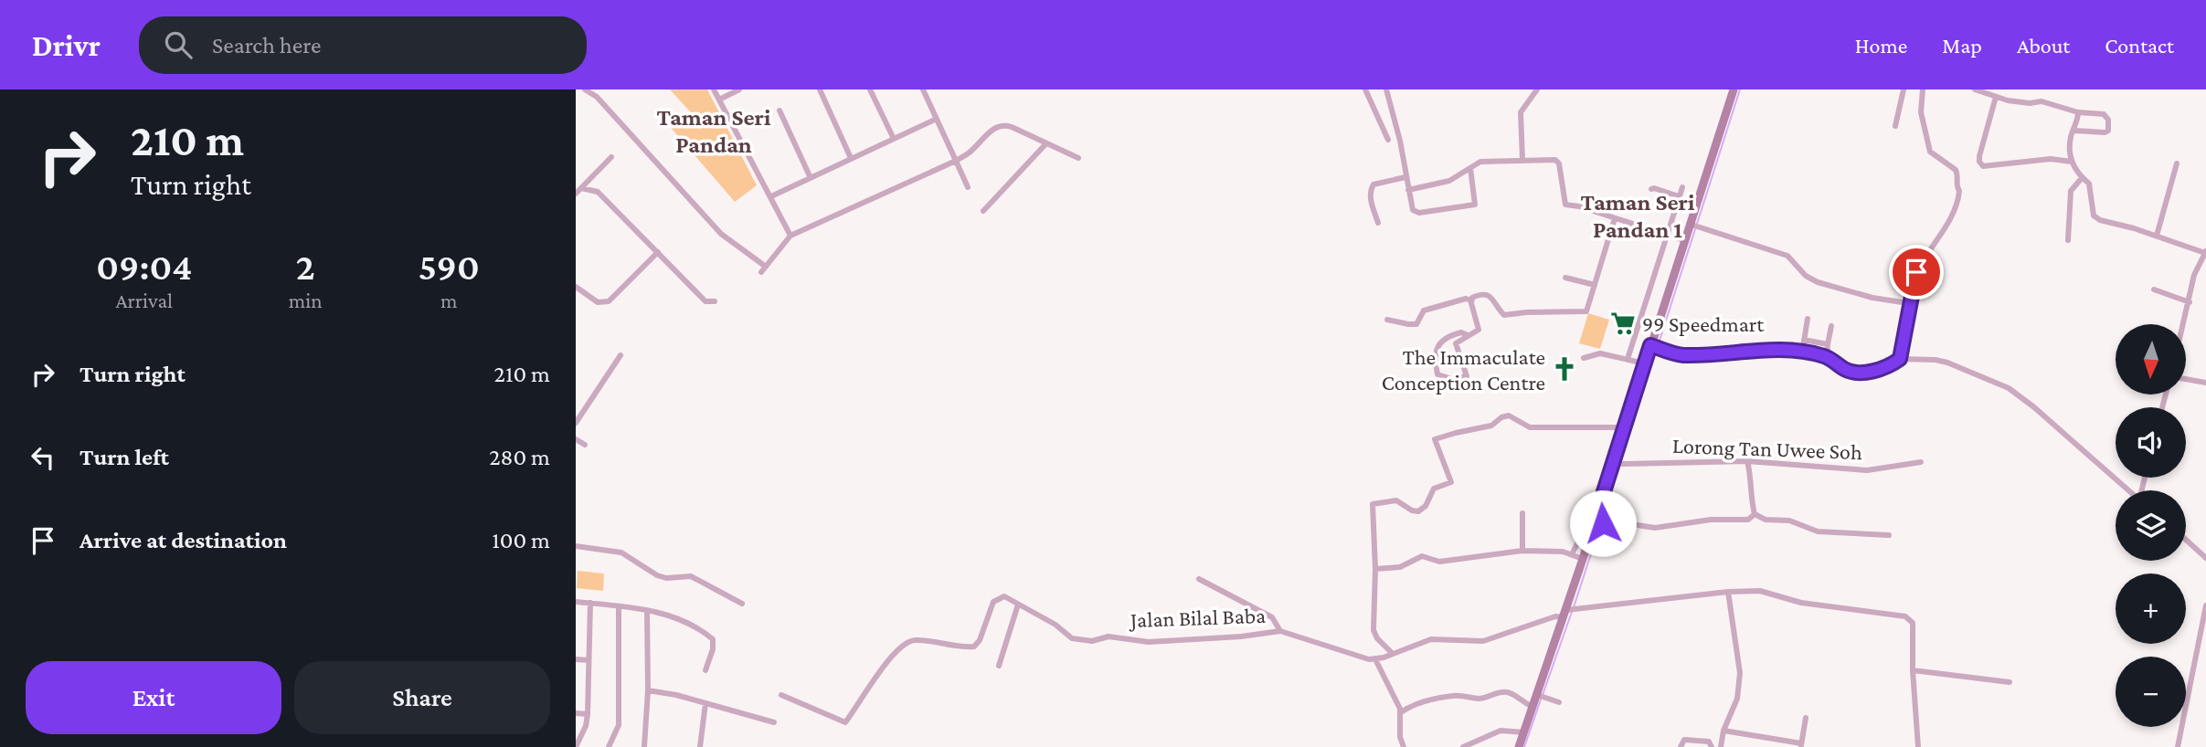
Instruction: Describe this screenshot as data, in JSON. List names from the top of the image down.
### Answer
{
  "streets": {
    "street": ["Lorong Tan Uwee Soh", "Jalan Bilal Baba"]
  },
  "districts": ["Taman Seri Pandan", "Taman Seri Pandan 1"],
  "places": {
    "supermarket": ["99 Speedmart"],
    "church": ["The Immaculate Conception Centre"]
  },
  "north": "bottom",
  "page": {
    "header": "Drivr",
    "search": "Search here",
    "nav": [
      "Home",
      "Map",
      "About",
      "Contact"
    ],
    "turn": ["210 m", "Turn right"],
    "eta": [
      "09:04",
      "Arrival",
      "2",
      "min",
      "590",
      "m"
    ],
    "map_buttons": ["+", "−"],
    "list": [
      {
        "name": "Turn right",
        "value": "210 m"
      },
      {
        "name": "Turn left",
        "value": "280 m"
      },
      {
        "name": "Arrive at destination",
        "value": "100 m"
      }
    ],
    "buttons": ["Exit", "Share"]
  }
}
